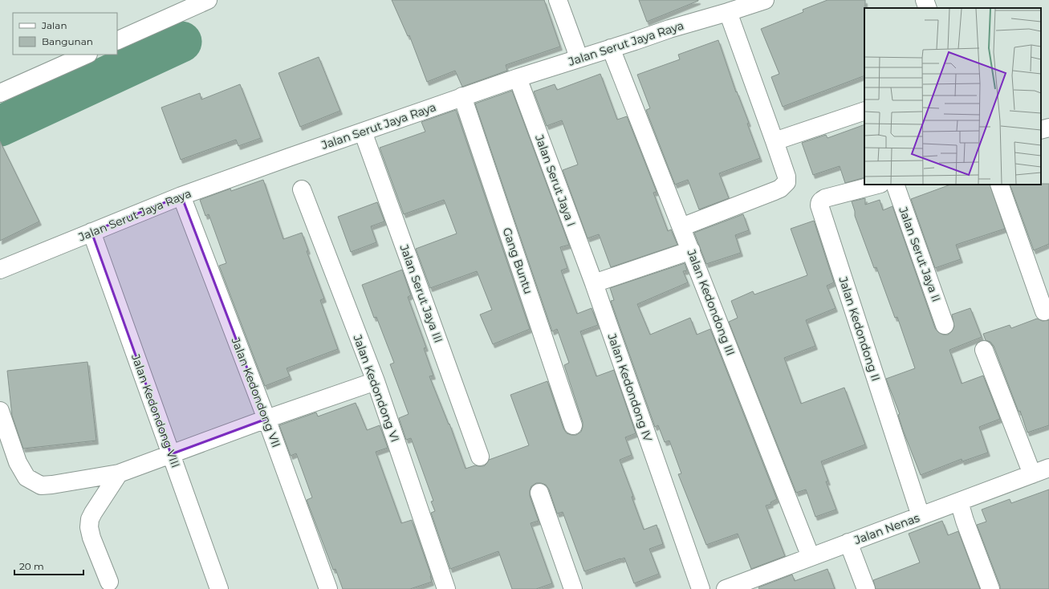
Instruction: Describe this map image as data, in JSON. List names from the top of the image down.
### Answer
{
  "streets": {
    "street": [
      "Jalan Serut Jaya Raya",
      "Jalan Serut Jaya I",
      "Jalan Serut Jaya II",
      "Gang Buntu",
      "Jalan Serut Jaya III",
      "Jalan Kedondong III",
      "Jalan Kedondong II",
      "Jalan Kedondong IV",
      "Jalan Kedondong VI",
      "Jalan Kedondong VII",
      "Jalan Kedondong VIII",
      "Jalan Nenas"
    ]
  },
  "crossings": [
    ["Jalan Serut Jaya Raya", "Jalan Serut Jaya I"],
    ["Jalan Serut Jaya Raya", "Gang Buntu"],
    ["Jalan Serut Jaya Raya", "Jalan Serut Jaya III"],
    ["Jalan Serut Jaya Raya", "Jalan Kedondong III"],
    ["Jalan Serut Jaya Raya", "Jalan Kedondong VII"],
    ["Jalan Serut Jaya Raya", "Jalan Kedondong VIII"],
    ["Jalan Serut Jaya I", "Jalan Kedondong IV"],
    ["Jalan Kedondong III", "Jalan Nenas"],
    ["Jalan Kedondong II", "Jalan Nenas"]
  ],
  "legend": ["Jalan", "Bangunan"],
  "scale_bar": "20 m"
}
